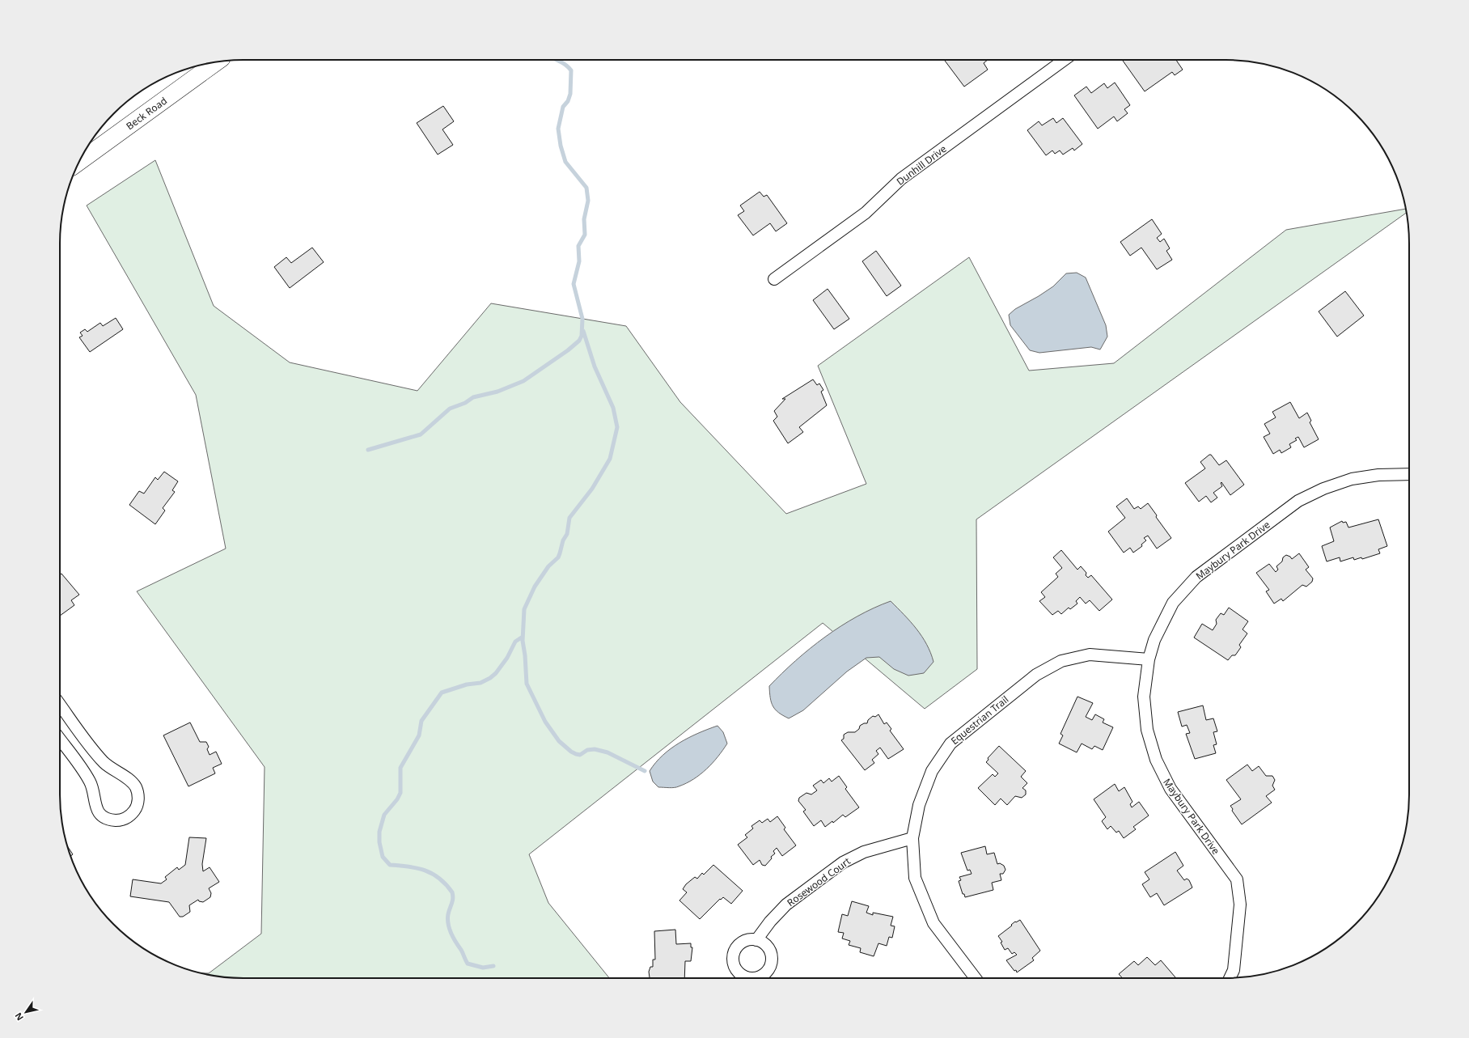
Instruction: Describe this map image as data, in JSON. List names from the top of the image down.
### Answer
{
  "streets": {
    "main road": ["Beck Road"],
    "street": [
      "Dunhill Drive",
      "Maybury Park Drive",
      "Equestrian Trail",
      "Rosewood Court"
    ]
  },
  "crossings": [
    ["Maybury Park Drive", "Equestrian Trail"],
    ["Equestrian Trail", "Rosewood Court"]
  ],
  "north": "bottom left"
}
